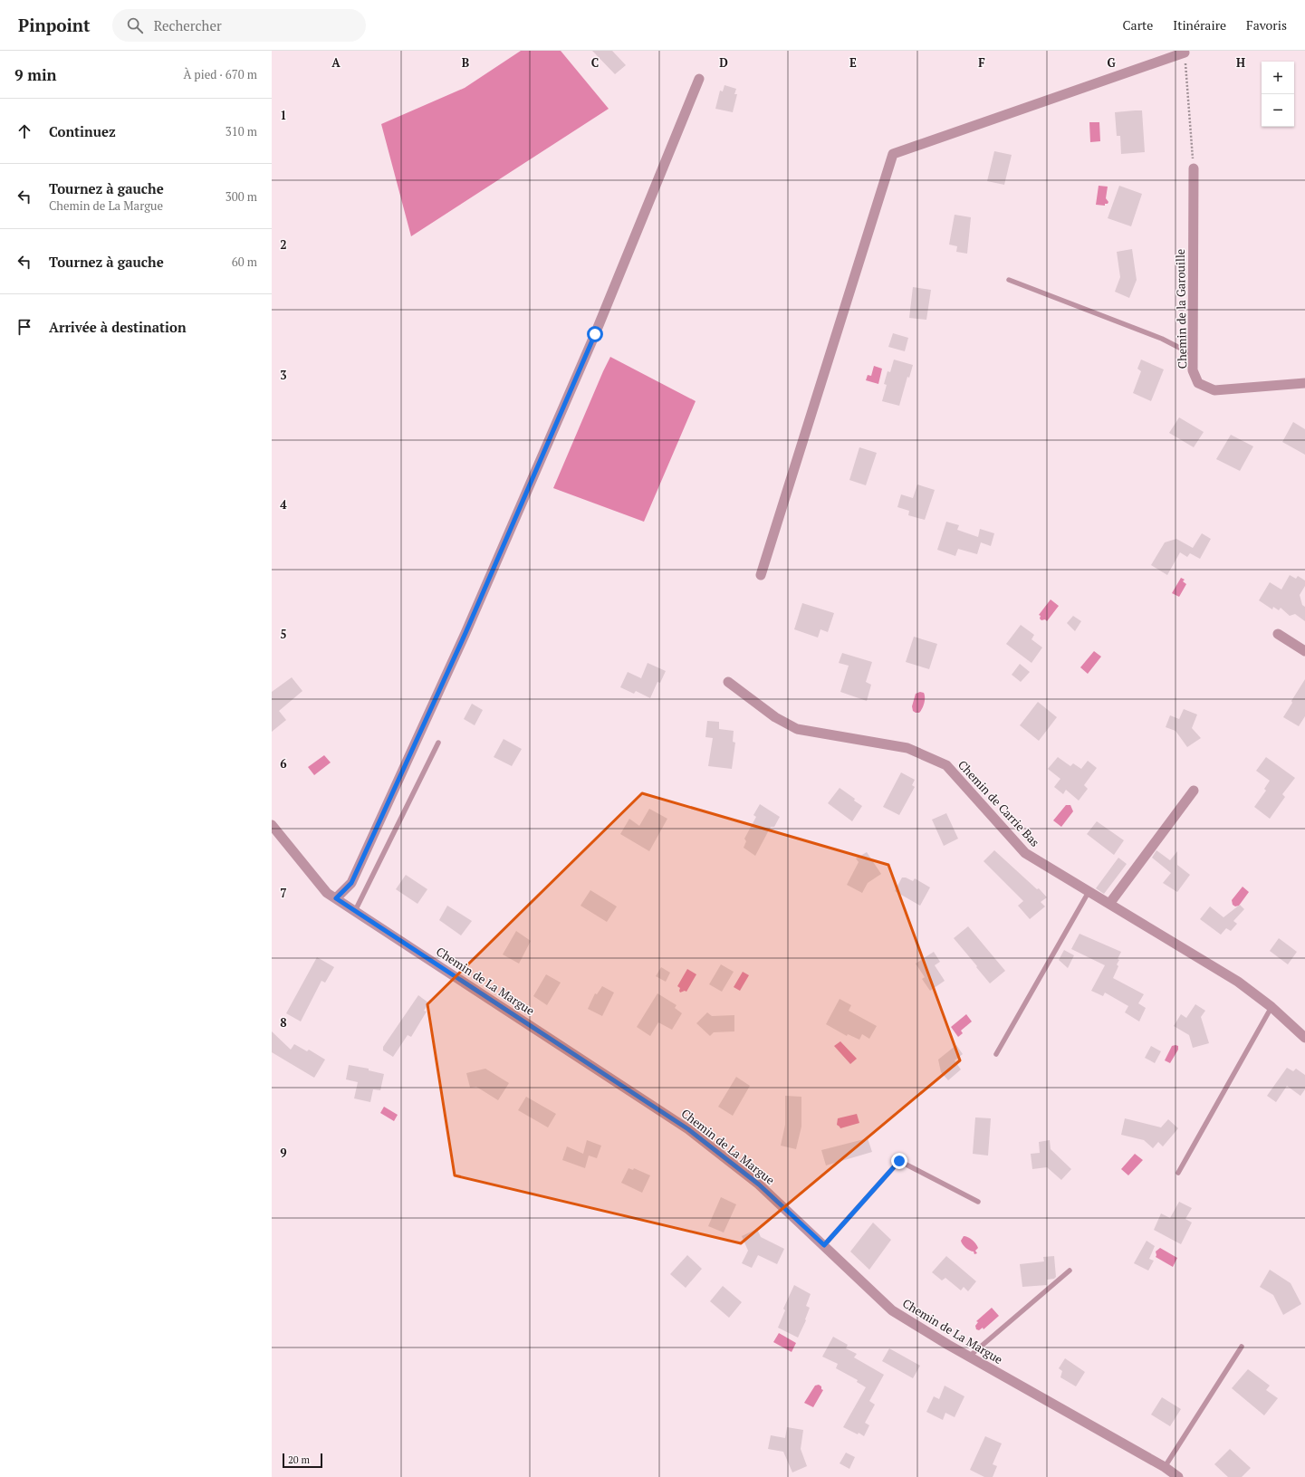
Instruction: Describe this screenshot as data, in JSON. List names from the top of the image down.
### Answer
{
  "streets": {
    "street": ["Chemin de la Garouille", "Chemin de Carrie Bas", "Chemin de La Margue"]
  },
  "scale_bar": "20 m",
  "page": {
    "header": "Pinpoint",
    "search": "Rechercher",
    "nav": ["Carte", "Itinéraire", "Favoris"],
    "heading": ["9 min", "À pied · 670 m"],
    "map_buttons": ["+", "−"],
    "list": [
      ["Continuez", "310 m"],
      ["Tournez à gauche", "Chemin de La Margue", "300 m"],
      ["Tournez à gauche", "60 m"],
      "Arrivée à destination"
    ],
    "scale": "20 m"
  },
  "grid": {
    "columns": [
      "A",
      "B",
      "C",
      "D",
      "E",
      "F",
      "G",
      "H"
    ],
    "rows": [
      "1",
      "2",
      "3",
      "4",
      "5",
      "6",
      "7",
      "8",
      "9"
    ]
  }
}
